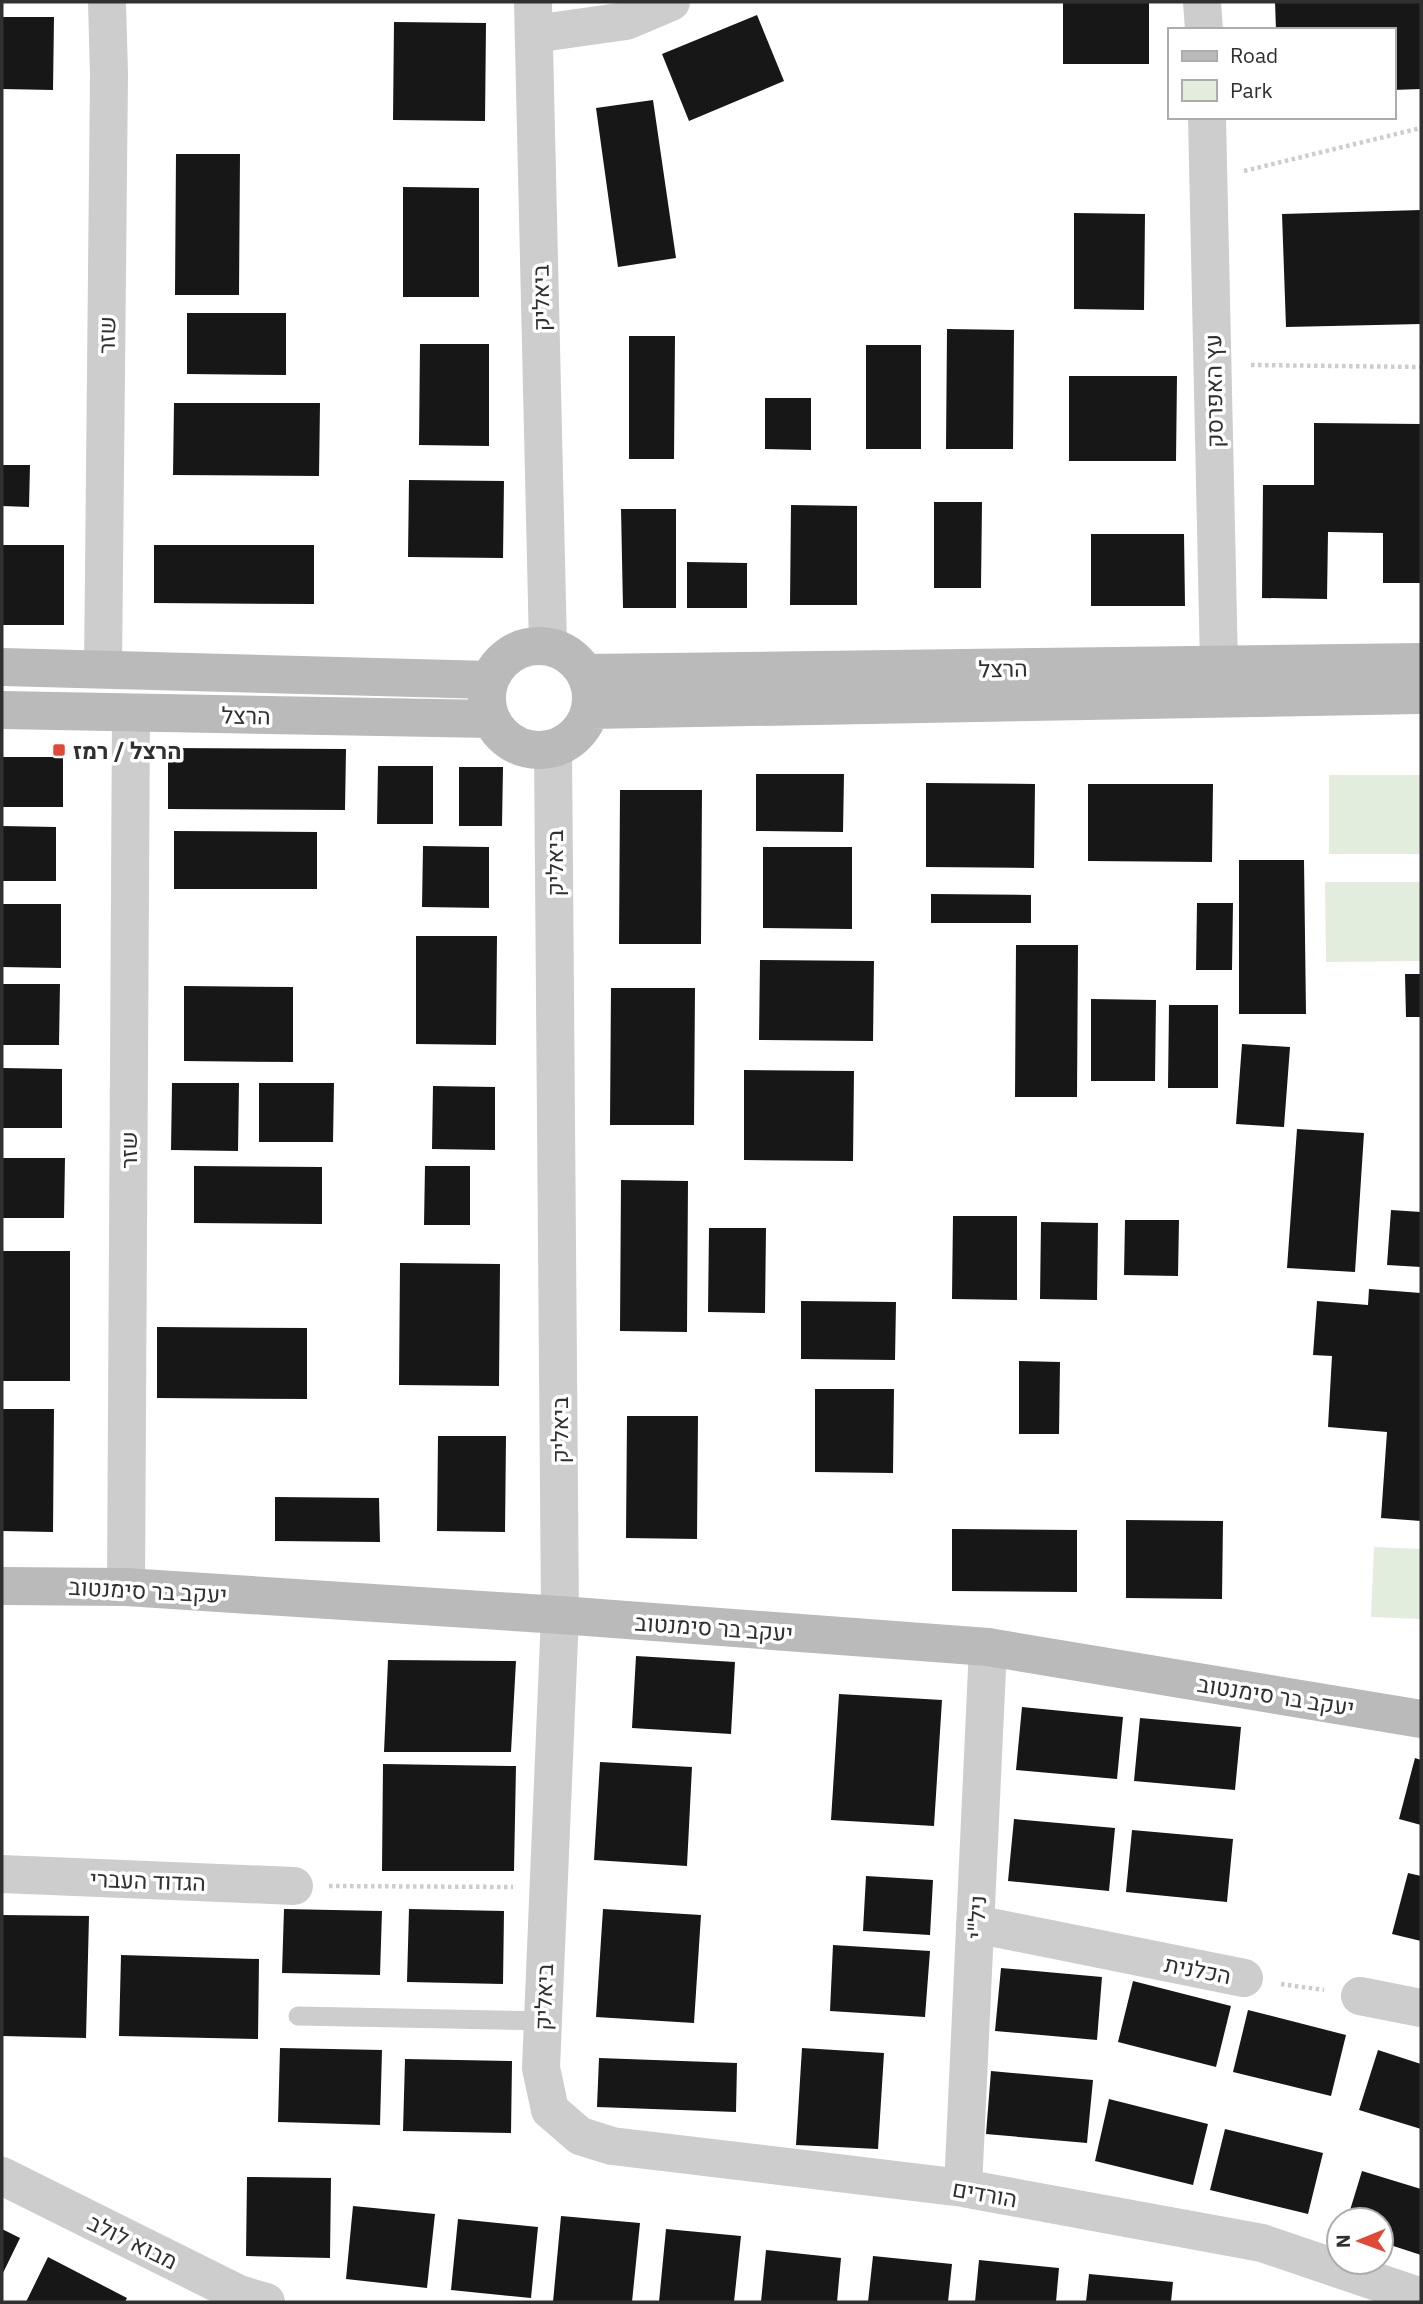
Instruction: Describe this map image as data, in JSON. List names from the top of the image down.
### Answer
{
  "streets": {
    "street": [
      "ביאליק",
      "שזר",
      "עץ האפרסק",
      "הרצל",
      "יעקב בר סימנטוב",
      "הגדוד העברי",
      "ניל\"י",
      "הכלנית",
      "הורדים",
      "מבוא לולב"
    ]
  },
  "crossings": [
    ["ביאליק", "הרצל"],
    ["ביאליק", "יעקב בר סימנטוב"],
    ["ביאליק", "הורדים"],
    ["שזר", "הרצל"],
    ["שזר", "יעקב בר סימנטוב"],
    ["עץ האפרסק", "הרצל"],
    ["יעקב בר סימנטוב", "ניל\"י"],
    ["ניל\"י", "הכלנית"],
    ["ניל\"י", "הורדים"]
  ],
  "places": {
    "transit": ["הרצל / רמז"]
  },
  "legend": ["Road", "Park"],
  "north": "left"
}
